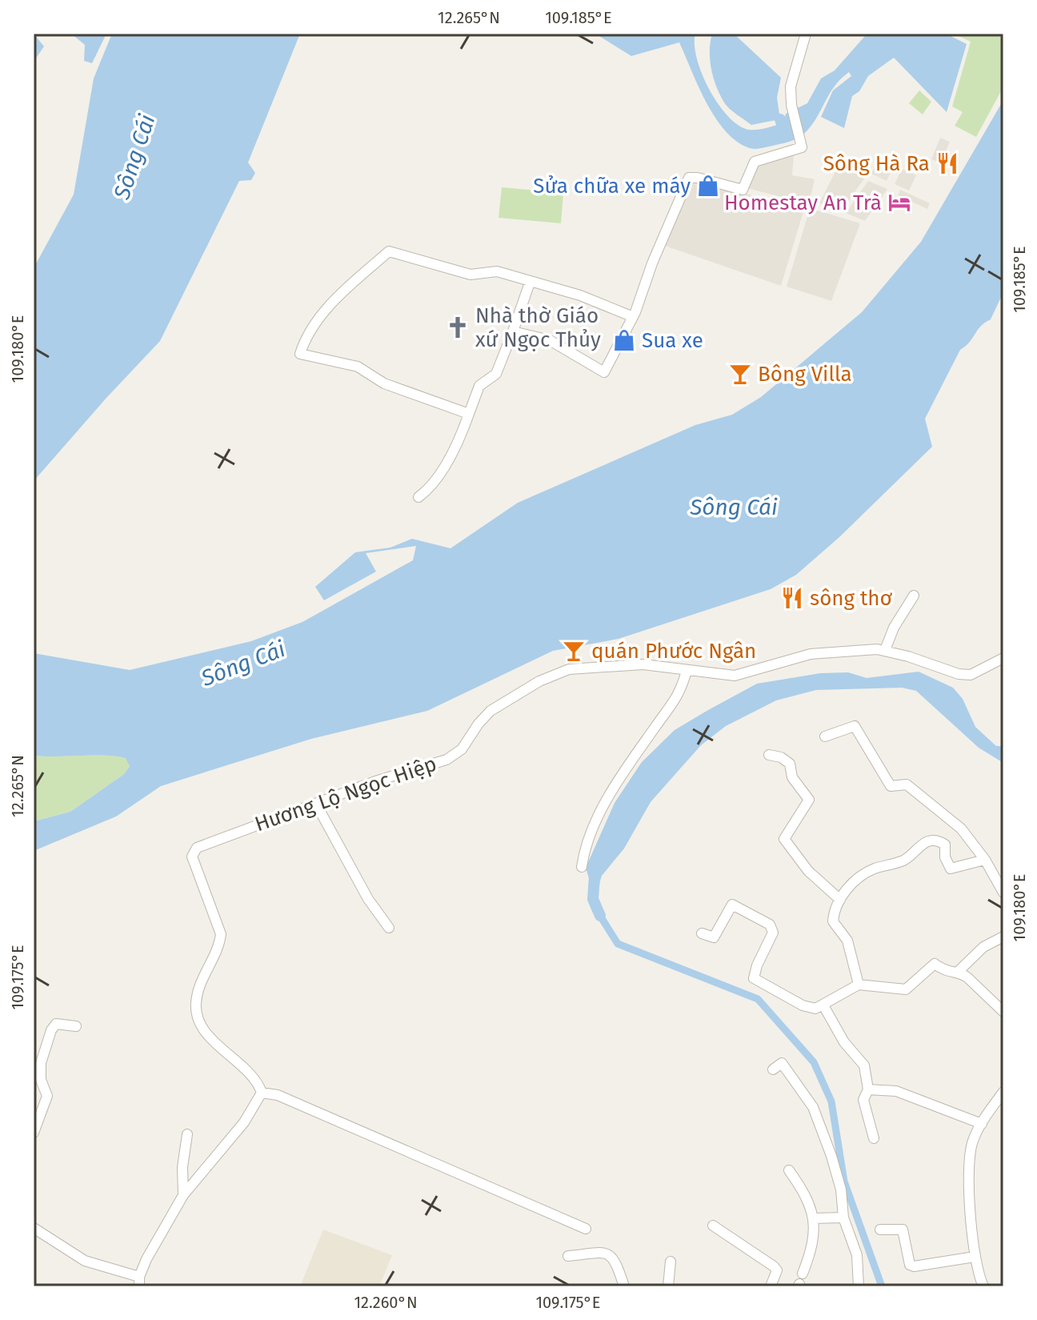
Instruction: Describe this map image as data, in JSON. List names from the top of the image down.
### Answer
{
  "streets": {
    "street": ["Hương Lộ Ngọc Hiệp"]
  },
  "water": ["Sông Cái"],
  "places": {
    "restaurant": ["Sông Hà Ra", "sông thơ"],
    "shop": ["Sửa chữa xe máy", "Sua xe"],
    "hotel": ["Homestay An Trà"],
    "church": ["Nhà thờ Giáo xứ Ngọc Thủy"],
    "bar": ["Bông Villa", "quán Phước Ngân"]
  },
  "coordinates": [
    "12.265°N",
    "109.185°E",
    "109.180°E",
    "109.175°E",
    "12.260°N"
  ]
}
